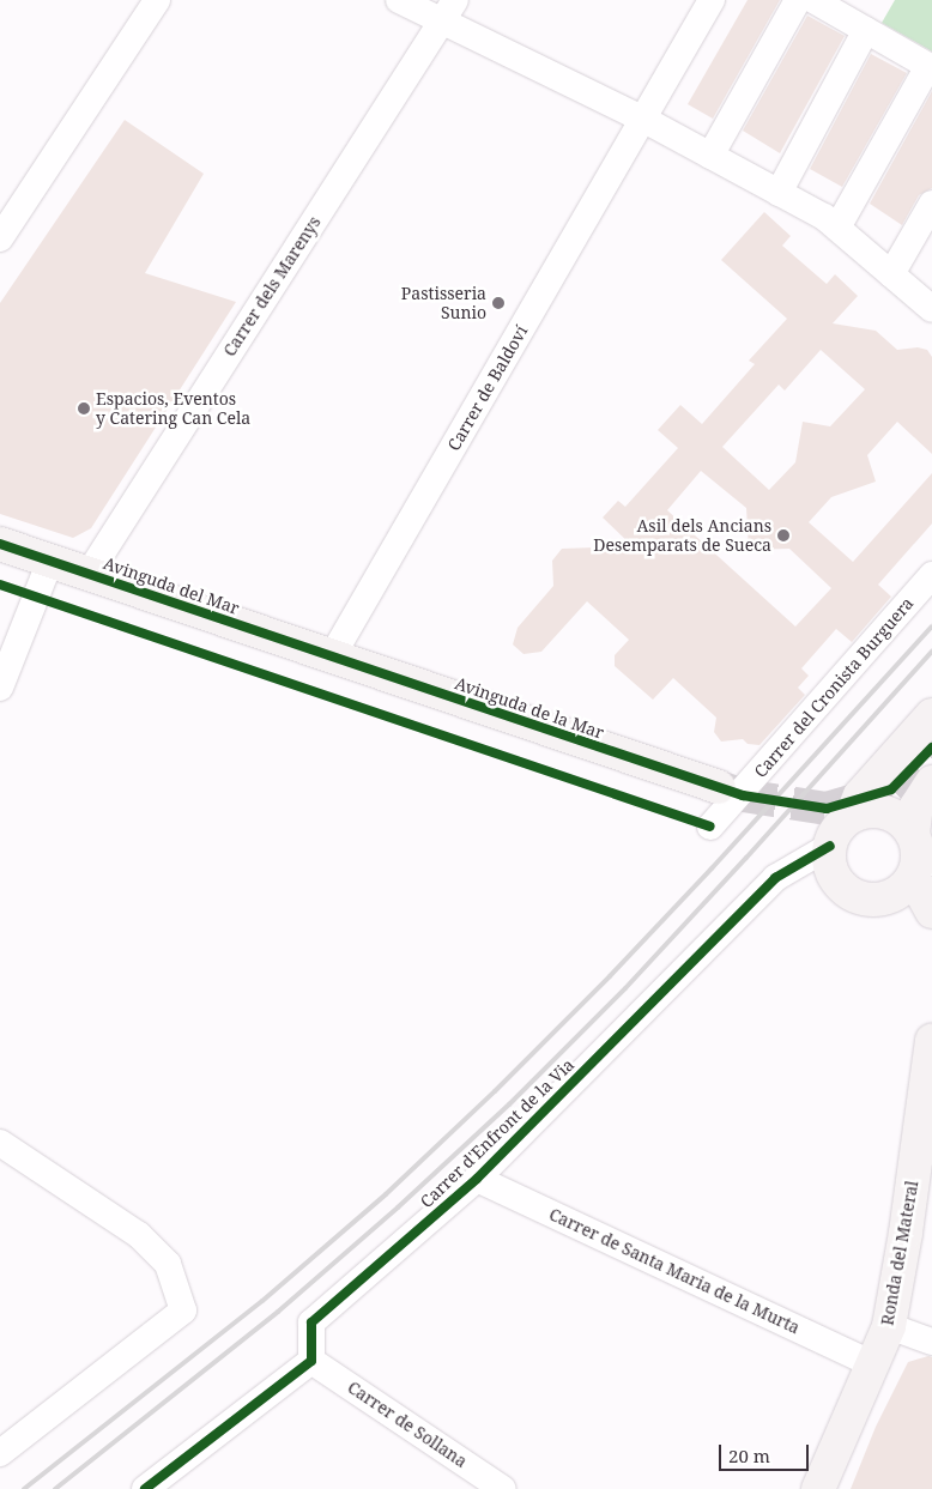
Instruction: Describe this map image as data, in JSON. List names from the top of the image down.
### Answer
{
  "streets": {
    "street": [
      "Carrer dels Marenys",
      "Carrer de Baldoví",
      "Avinguda del Mar",
      "Carrer del Cronista Burguera",
      "Avinguda de la Mar",
      "Carrer d'Enfront de la Via",
      "Ronda del Materal",
      "Carrer de Santa Maria de la Murta",
      "Carrer de Sollana"
    ]
  },
  "crossings": [
    ["Carrer dels Marenys", "Avinguda del Mar"],
    ["Carrer de Baldoví", "Avinguda del Mar"],
    ["Carrer de Baldoví", "Avinguda de la Mar"],
    ["Avinguda del Mar", "Avinguda de la Mar"],
    ["Carrer d'Enfront de la Via", "Carrer de Santa Maria de la Murta"],
    ["Carrer d'Enfront de la Via", "Carrer de Sollana"],
    ["Ronda del Materal", "Carrer de Santa Maria de la Murta"]
  ],
  "places": ["Pastisseria Sunio", "Espacios, Eventos y Catering Can Cela", "Asil dels Ancians Desemparats de Sueca"],
  "scale_bar": "20 m"
}
